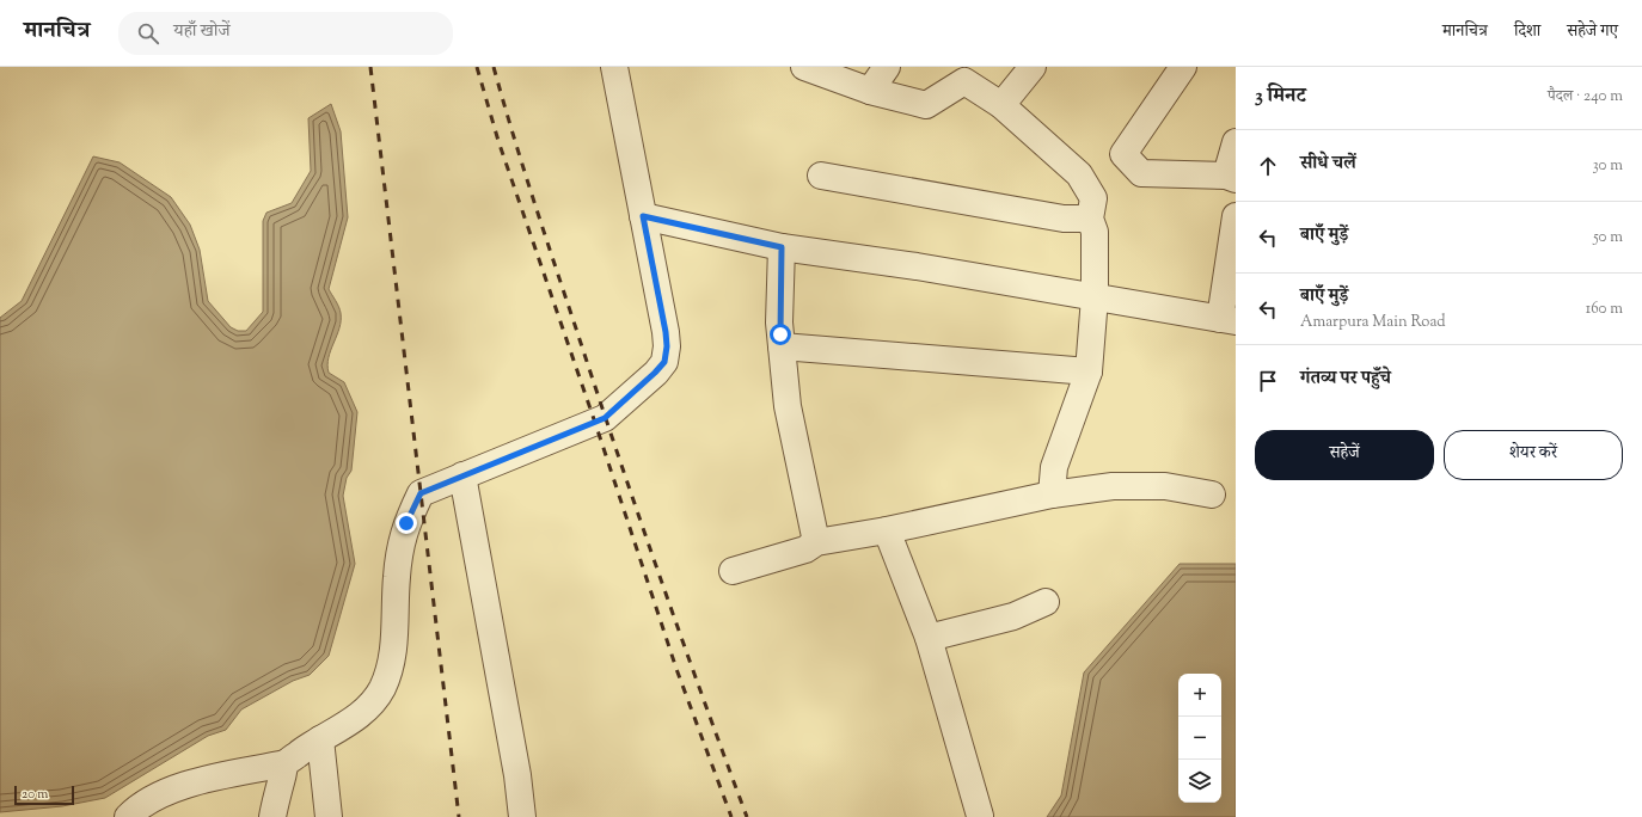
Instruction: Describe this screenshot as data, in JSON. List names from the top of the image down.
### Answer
{
  "scale_bar": "20 m",
  "page": {
    "header": "मानचित्र",
    "search": "यहाँ खोजें",
    "nav": ["मानचित्र", "दिशा", "सहेजे गए"],
    "heading": ["3 मिनट", "पैदल · 240 m"],
    "list": [
      ["सीधे चलें", "30 m"],
      ["बाएँ मुड़ें", "50 m"],
      ["बाएँ मुड़ें", "Amarpura Main Road", "160 m"],
      "गंतव्य पर पहुँचे"
    ],
    "buttons": ["सहेजें", "शेयर करें"],
    "map_buttons": ["+", "−"],
    "scale": "20 m"
  }
}
